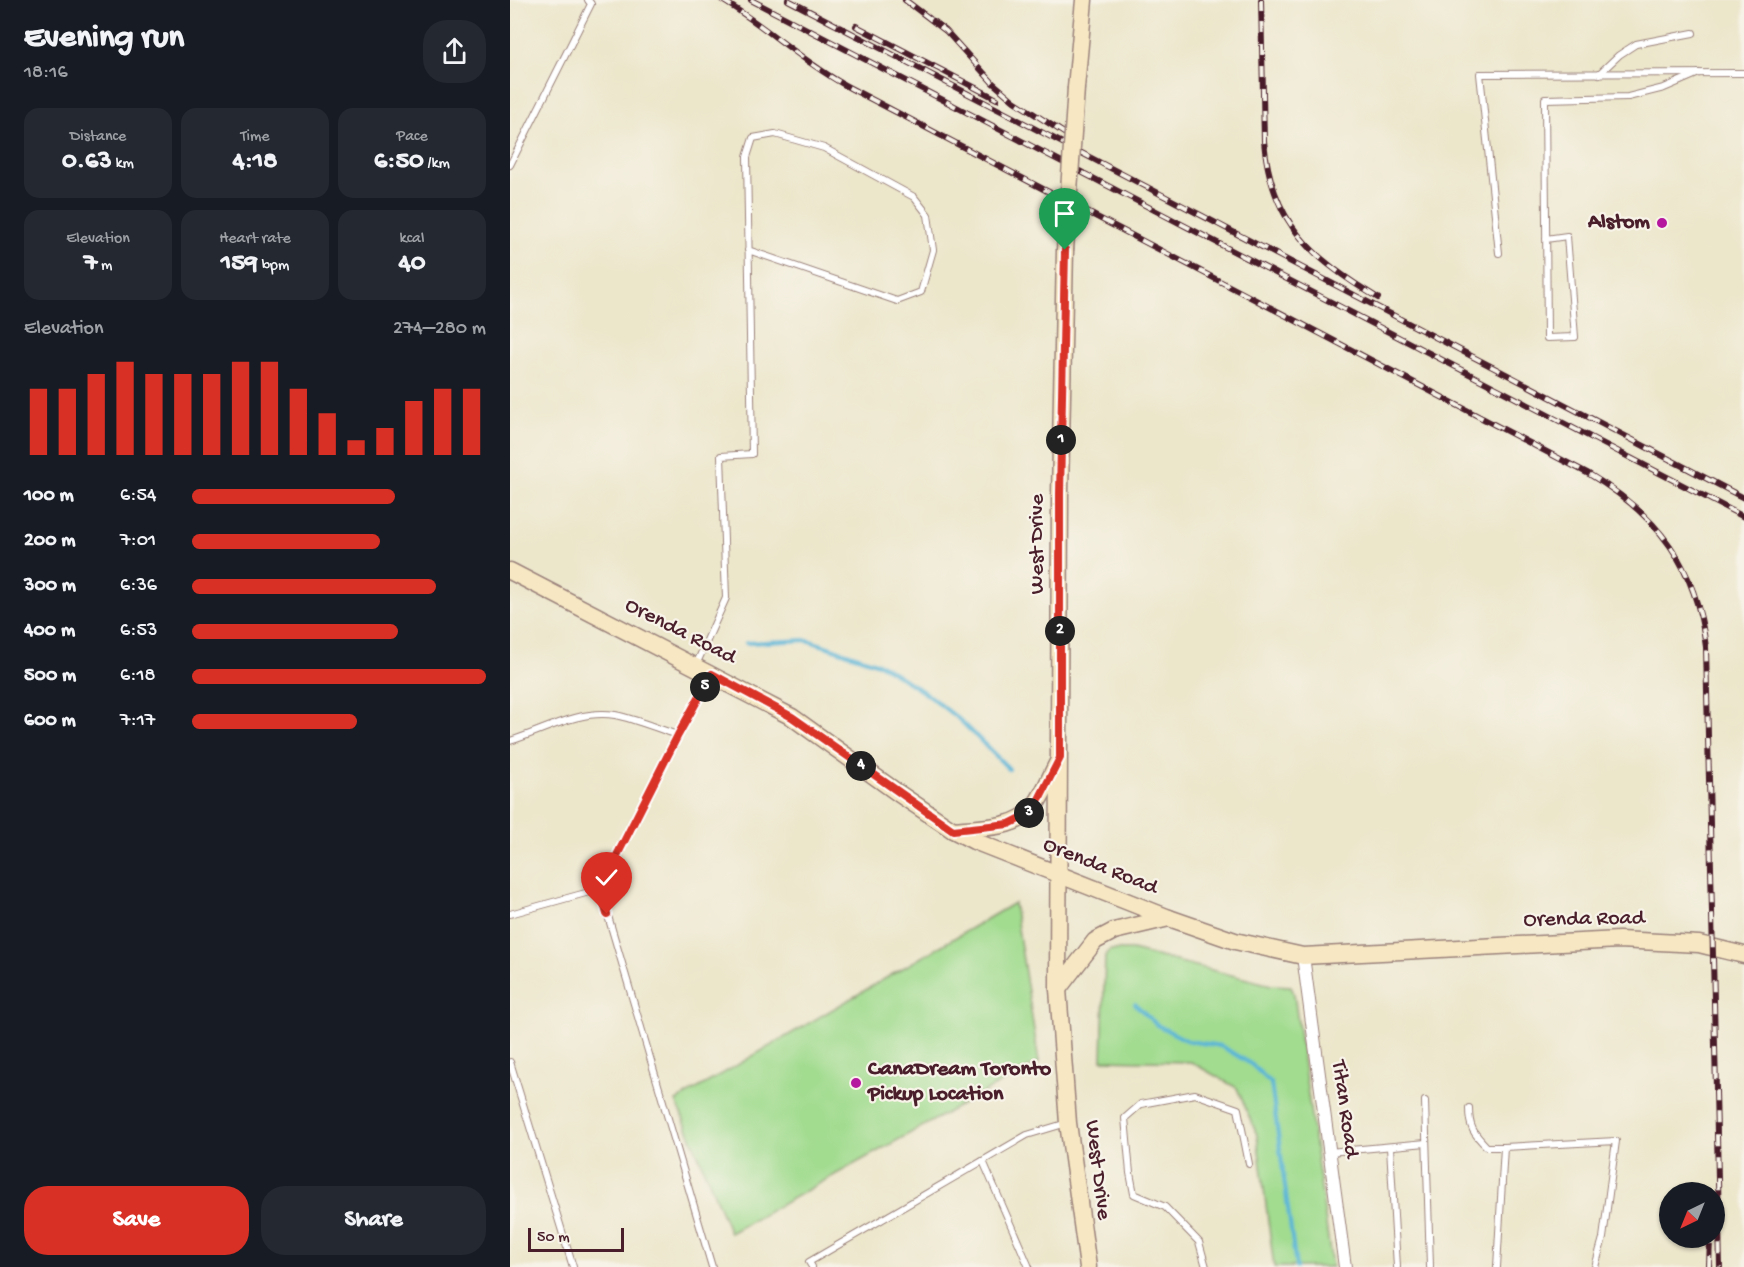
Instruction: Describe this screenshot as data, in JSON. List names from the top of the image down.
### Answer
{
  "streets": {
    "street": ["West Drive", "Orenda Road", "Titan Road"]
  },
  "crossings": [
    ["West Drive", "Orenda Road"],
    ["Orenda Road", "Titan Road"]
  ],
  "places": ["Alstom", "CanaDream Toronto Pickup Location"],
  "scale_bar": "50 m",
  "north": "bottom left",
  "page": {
    "heading": ["Evening run", "18:16"],
    "stats": [
      ["Distance", "0.63 km"],
      ["Time", "4:18"],
      ["Pace", "6:50 /km"],
      ["Elevation", "7 m"],
      ["Heart rate", "159 bpm"],
      ["kcal", "40"]
    ],
    "chart": ["Elevation", "274–280 m"],
    "pins": [
      "1",
      "2",
      "5",
      "4",
      "3"
    ],
    "list": [
      {
        "name": "100 m",
        "note": "6:54"
      },
      {
        "name": "200 m",
        "note": "7:01"
      },
      {
        "name": "300 m",
        "note": "6:36"
      },
      {
        "name": "400 m",
        "note": "6:53"
      },
      {
        "name": "500 m",
        "note": "6:18"
      },
      {
        "name": "600 m",
        "note": "7:17"
      }
    ],
    "buttons": ["Save", "Share"],
    "scale": "50 m"
  }
}
